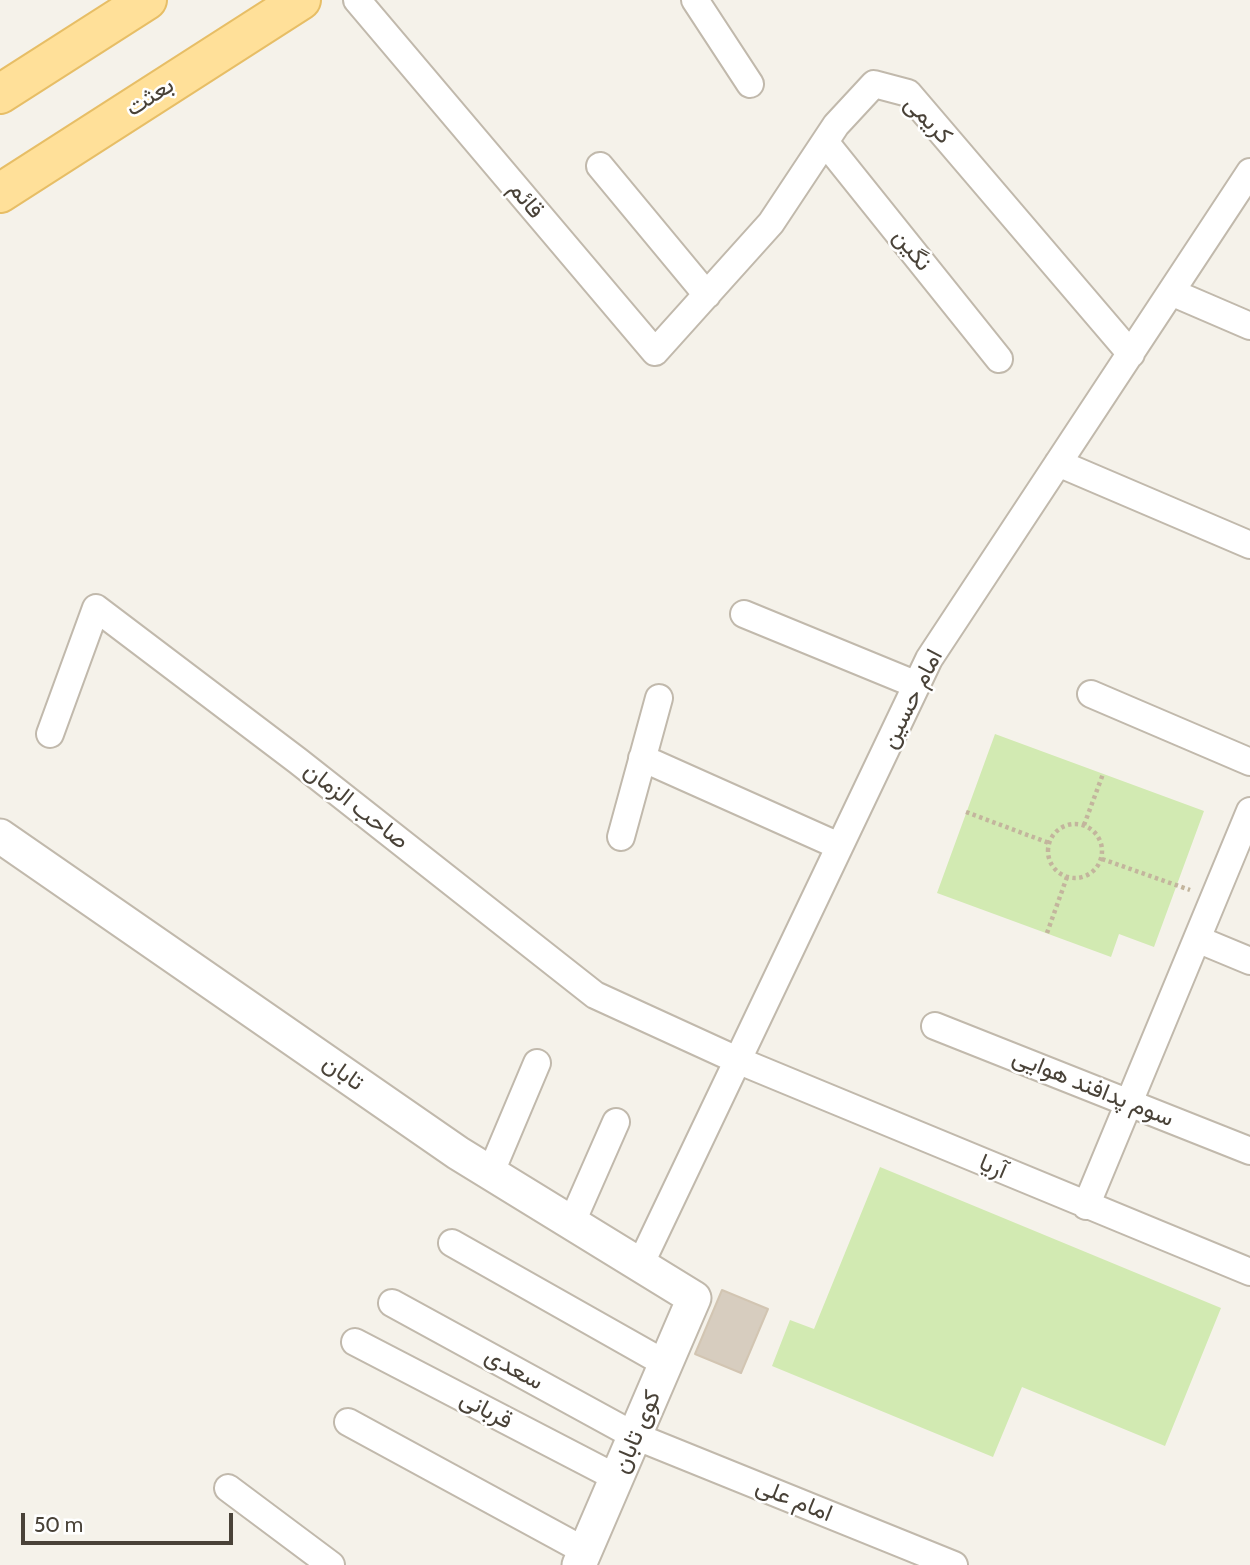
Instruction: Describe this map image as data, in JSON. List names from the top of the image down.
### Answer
{
  "streets": {
    "main road": ["بعثت"],
    "street": [
      "کریمی",
      "قائم",
      "نگین",
      "امام حسین",
      "صاحب الزمان",
      "تابان",
      "سوم پدافند هوایی",
      "آریا",
      "سعدی",
      "قربانی",
      "کوی تابان",
      "امام علی"
    ]
  },
  "crossings": [
    ["کریمی", "قائم"],
    ["کریمی", "نگین"],
    ["کریمی", "امام حسین"],
    ["امام حسین", "صاحب الزمان"],
    ["امام حسین", "تابان"],
    ["امام حسین", "آریا"],
    ["صاحب الزمان", "آریا"],
    ["تابان", "کوی تابان"],
    ["سعدی", "کوی تابان"],
    ["سعدی", "امام علی"],
    ["قربانی", "کوی تابان"],
    ["کوی تابان", "امام علی"]
  ],
  "scale_bar": "50 m"
}
